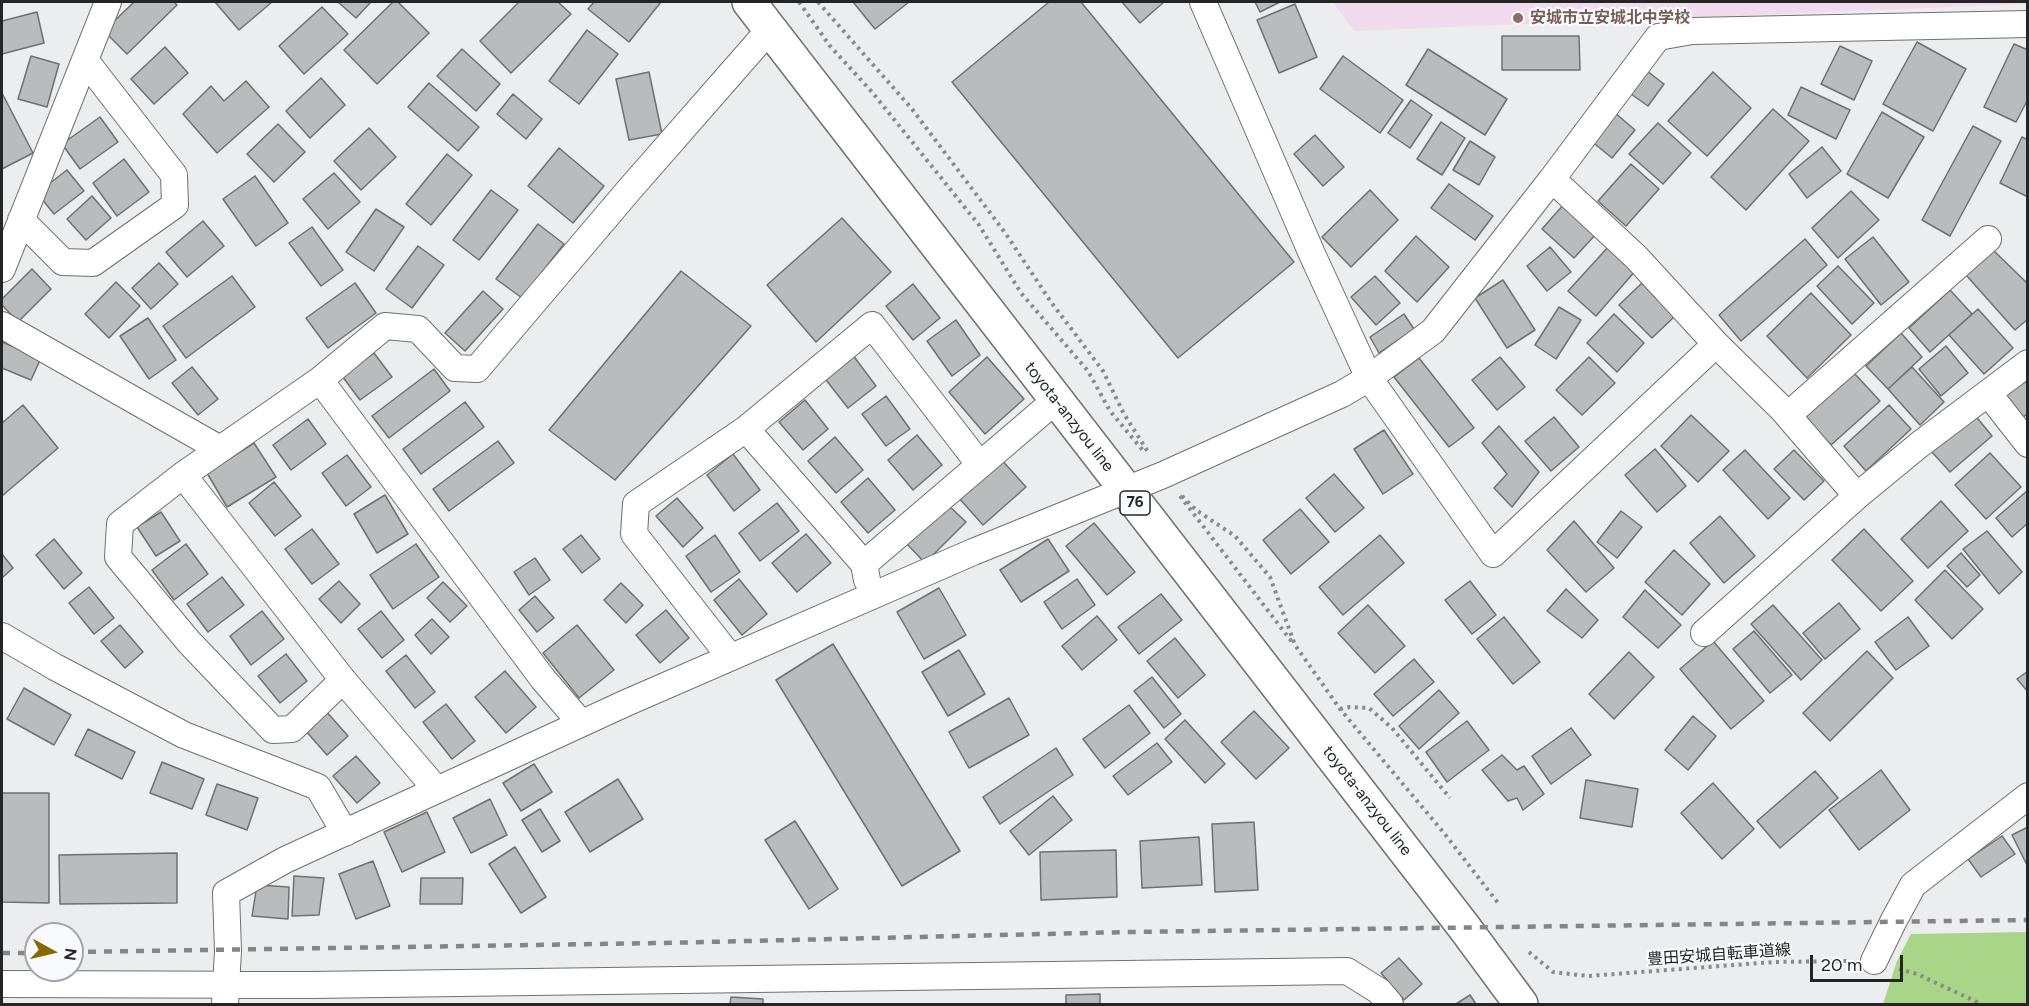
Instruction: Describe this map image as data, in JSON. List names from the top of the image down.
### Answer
{
  "streets": {
    "main road": ["toyota-anzyou line", "76"],
    "path": ["豊田安城自転車道線"]
  },
  "places": ["安城市立安城北中学校"],
  "scale_bar": "20 m",
  "north": "right"
}
